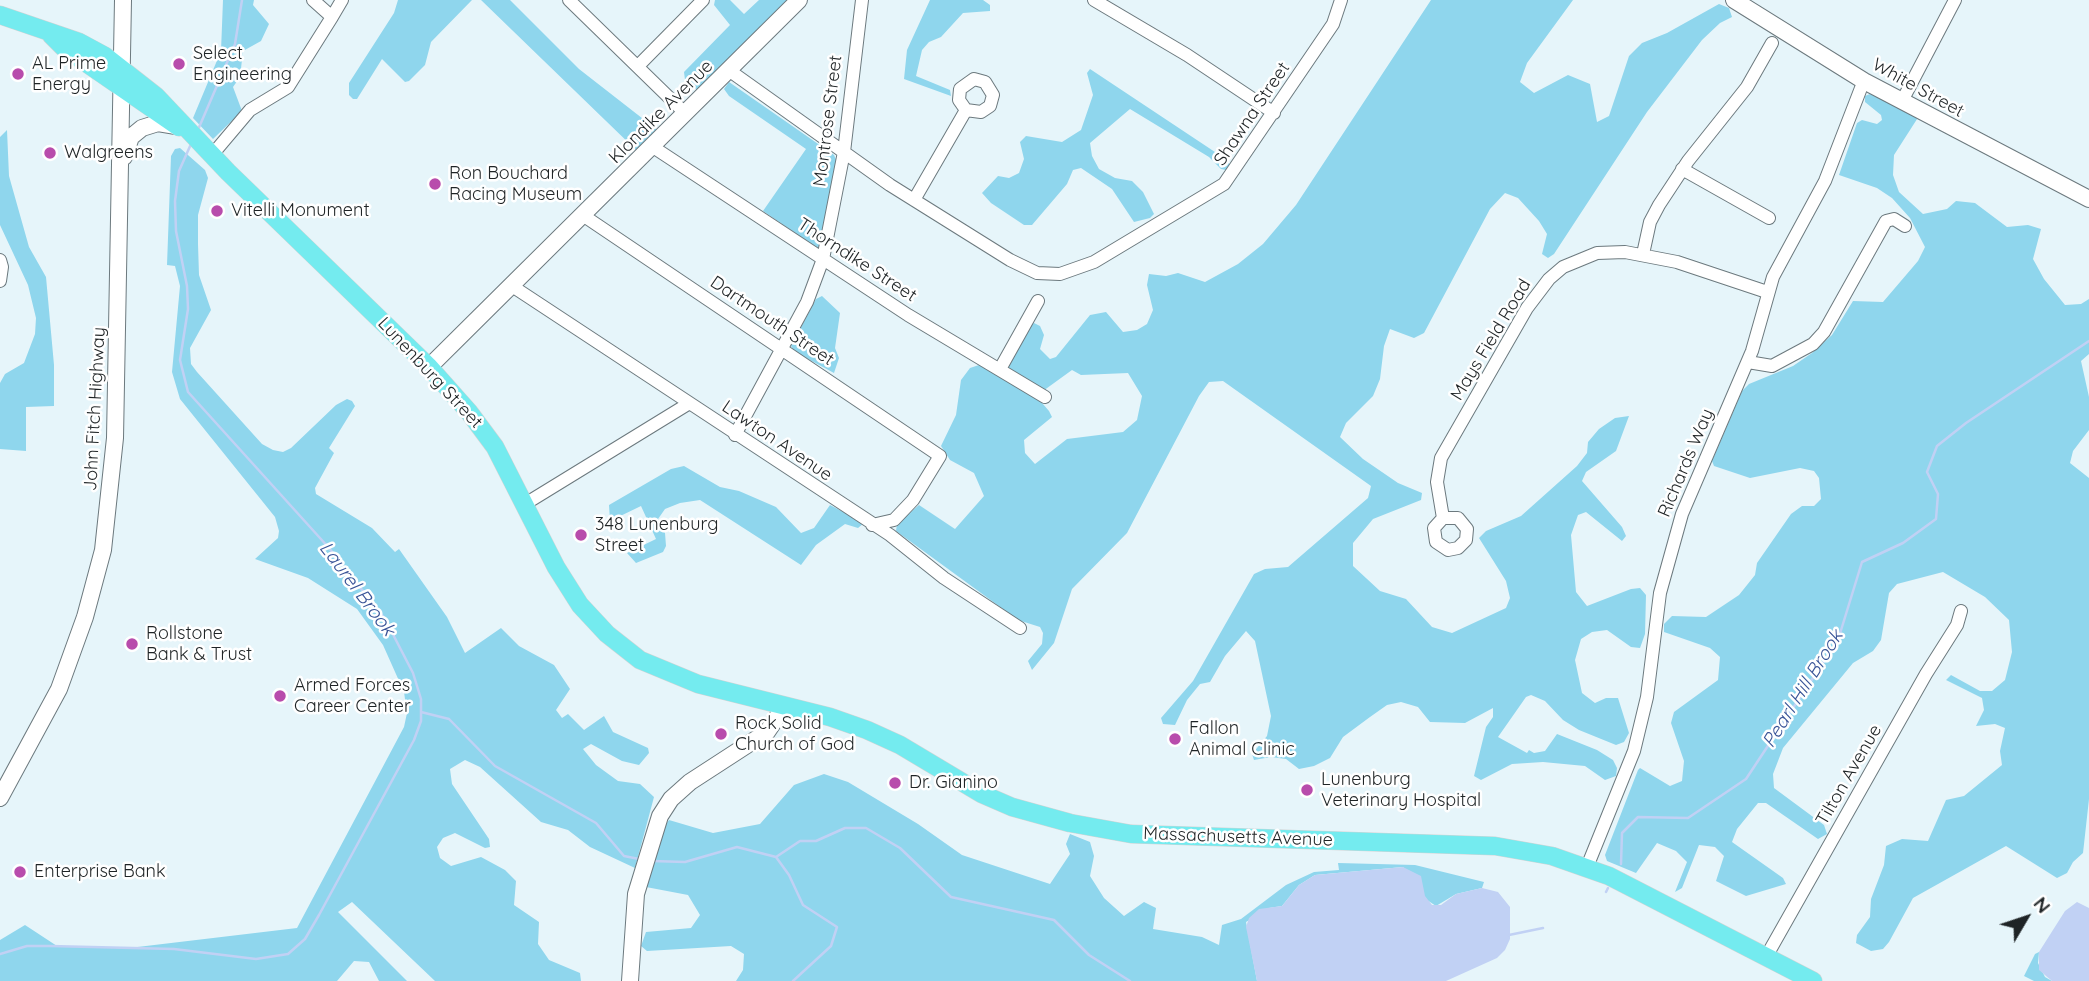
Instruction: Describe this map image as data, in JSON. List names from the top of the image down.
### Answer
{
  "streets": {
    "main road": ["Lunenburg Street", "Massachusetts Avenue"],
    "street": [
      "White Street",
      "Klondike Avenue",
      "Shawna Street",
      "Montrose Street",
      "Thorndike Street",
      "Dartmouth Street",
      "Mays Field Road",
      "John Fitch Highway",
      "Lawton Avenue",
      "Richards Way",
      "Tilton Avenue"
    ]
  },
  "crossings": [
    ["Klondike Avenue", "Thorndike Street"],
    ["Klondike Avenue", "Dartmouth Street"],
    ["Klondike Avenue", "Lunenburg Street"],
    ["Klondike Avenue", "Lawton Avenue"],
    ["Montrose Street", "Thorndike Street"],
    ["Montrose Street", "Dartmouth Street"],
    ["Montrose Street", "Lawton Avenue"],
    ["Dartmouth Street", "Lawton Avenue"],
    ["Mays Field Road", "Richards Way"],
    ["Lunenburg Street", "John Fitch Highway"],
    ["Lunenburg Street", "Massachusetts Avenue"],
    ["Richards Way", "Massachusetts Avenue"],
    ["Tilton Avenue", "Massachusetts Avenue"]
  ],
  "water": ["Laurel Brook", "Pearl Hill Brook"],
  "places": [
    "Select Engineering",
    "AL Prime Energy",
    "Walgreens",
    "Ron Bouchard Racing Museum",
    "Vitelli Monument",
    "348 Lunenburg Street",
    "Rollstone Bank & Trust",
    "Armed Forces Career Center",
    "Rock Solid Church of God",
    "Fallon Animal Clinic",
    "Dr. Gianino",
    "Lunenburg Veterinary Hospital",
    "Enterprise Bank"
  ],
  "north": "top right"
}
